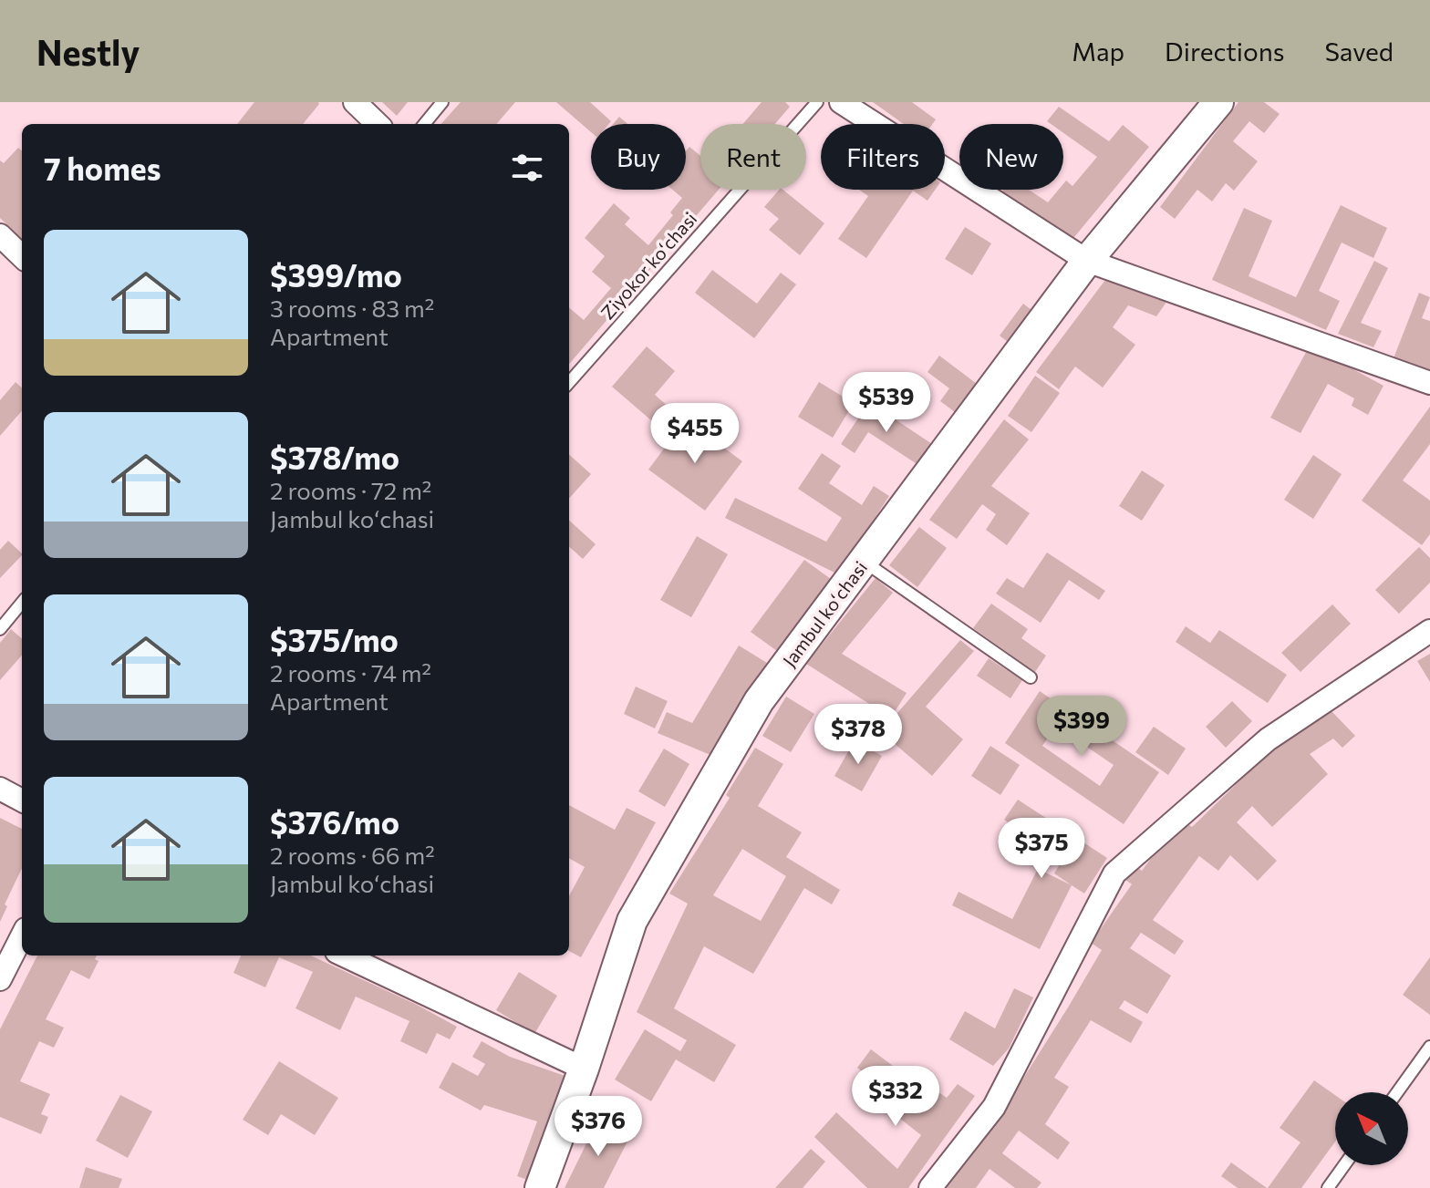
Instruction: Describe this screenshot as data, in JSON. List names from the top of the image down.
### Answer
{
  "streets": {
    "street": ["Jambul koʻchasi"],
    "lane": ["Ziyokor koʻchasi"]
  },
  "north": "top left",
  "page": {
    "header": "Nestly",
    "nav": ["Map", "Directions", "Saved"],
    "chip": [
      "Buy",
      "Rent",
      "Filters",
      "New"
    ],
    "heading": "7 homes",
    "list": [
      {
        "name": "$399/mo",
        "note": "3 rooms · 83 m² · Apartment"
      },
      {
        "name": "$378/mo",
        "note": "2 rooms · 72 m² · Jambul koʻchasi"
      },
      {
        "name": "$375/mo",
        "note": "2 rooms · 74 m² · Apartment"
      },
      {
        "name": "$376/mo",
        "note": "2 rooms · 66 m² · Jambul koʻchasi"
      }
    ],
    "price": [
      "$539",
      "$455",
      "$399",
      "$378",
      "$375",
      "$332",
      "$376"
    ]
  }
}
